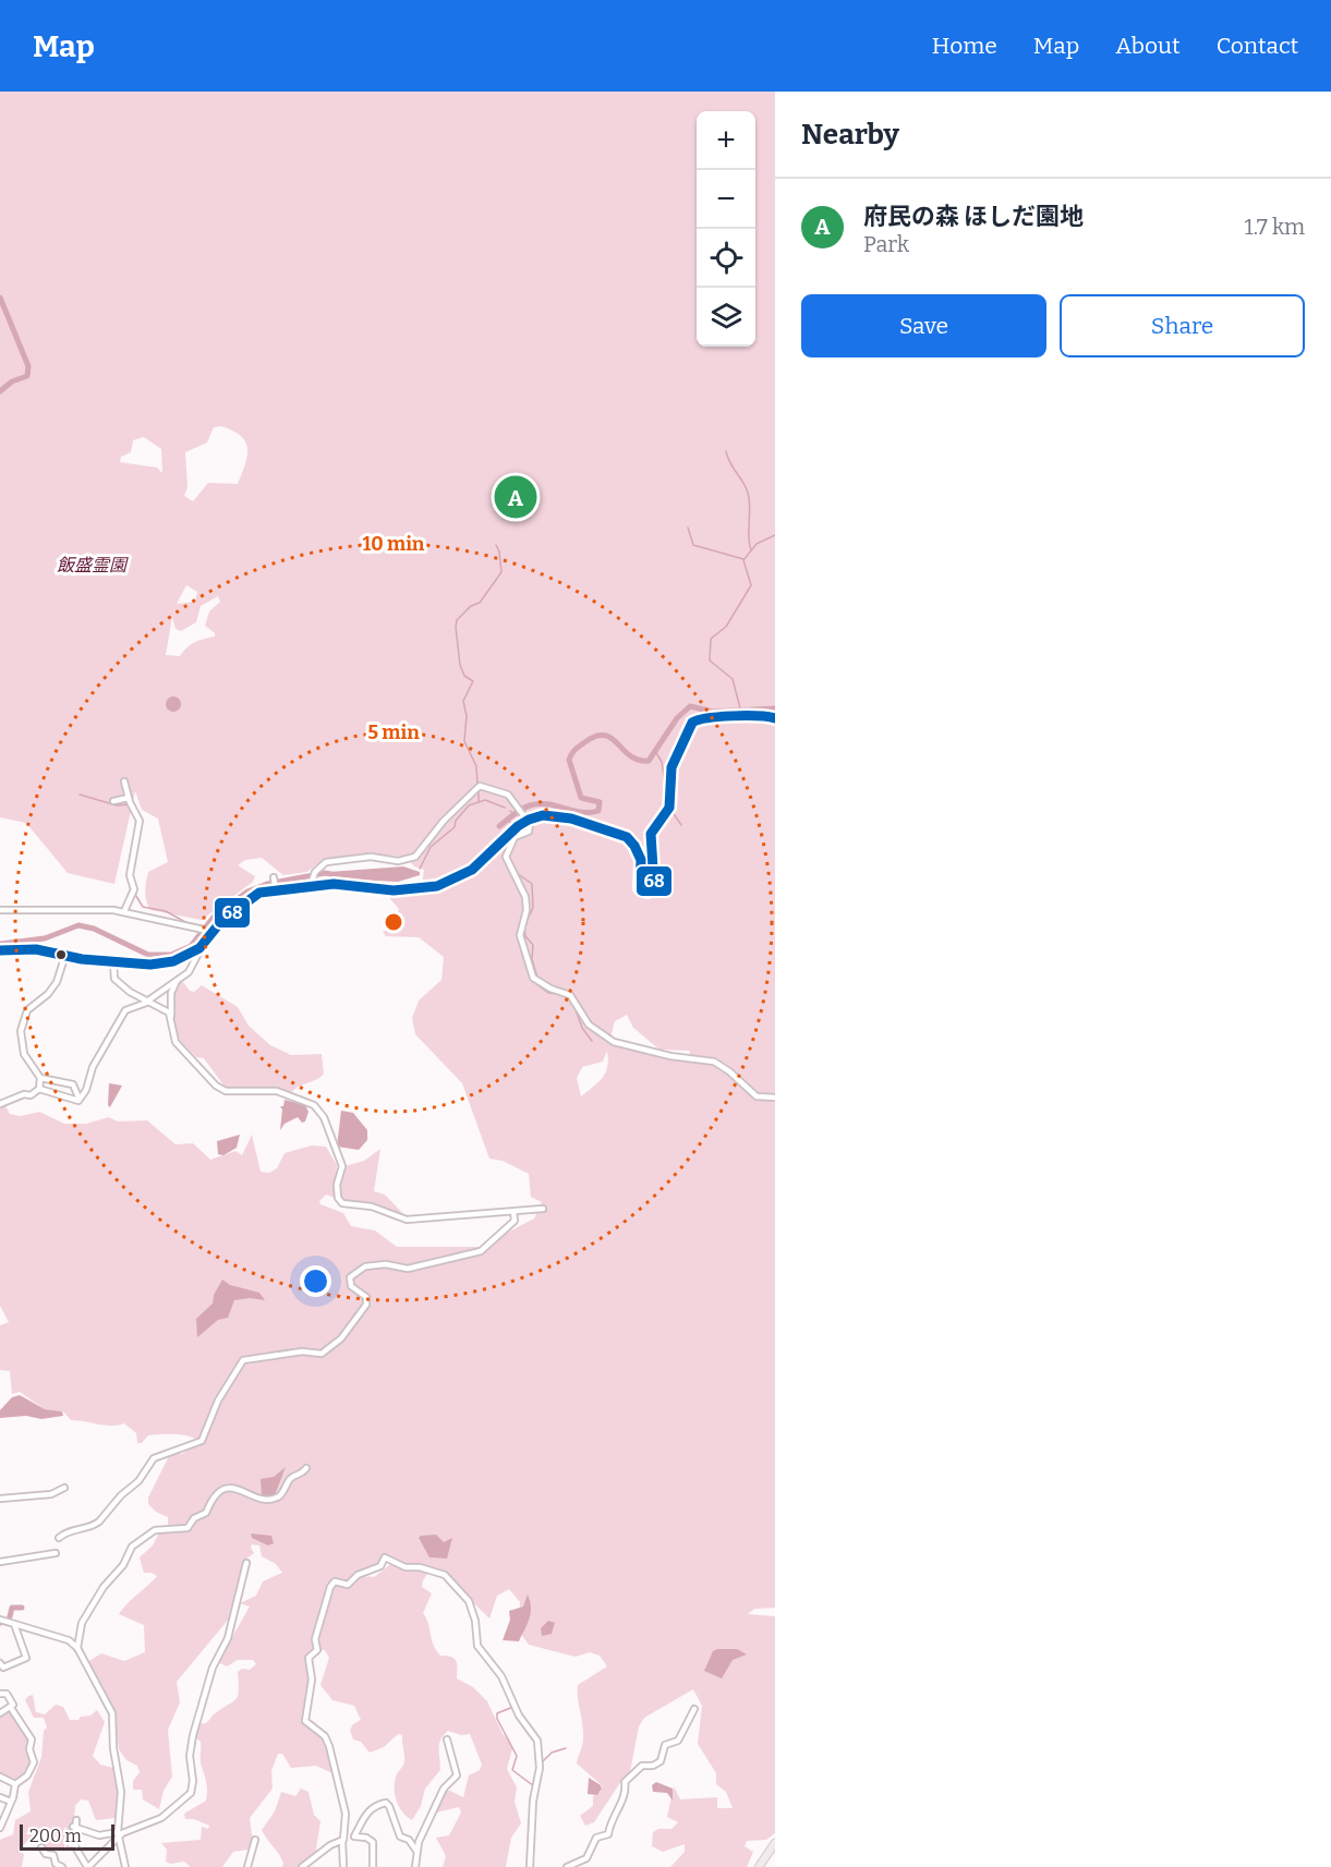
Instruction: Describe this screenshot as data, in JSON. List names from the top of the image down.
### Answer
{
  "parks": ["飯盛霊園"],
  "lines": ["transit line 68"],
  "scale_bar": "200 m",
  "page": {
    "header": "Map",
    "nav": [
      "Home",
      "Map",
      "About",
      "Contact"
    ],
    "heading": "Nearby",
    "map_buttons": ["+", "−"],
    "list": [
      {
        "mark": "A",
        "name": "府民の森 ほしだ園地",
        "note": "Park",
        "value": "1.7 km"
      }
    ],
    "buttons": ["Save", "Share"],
    "pins": "A",
    "scale": "200 m"
  },
  "rings": ["10 min", "5 min"]
}
